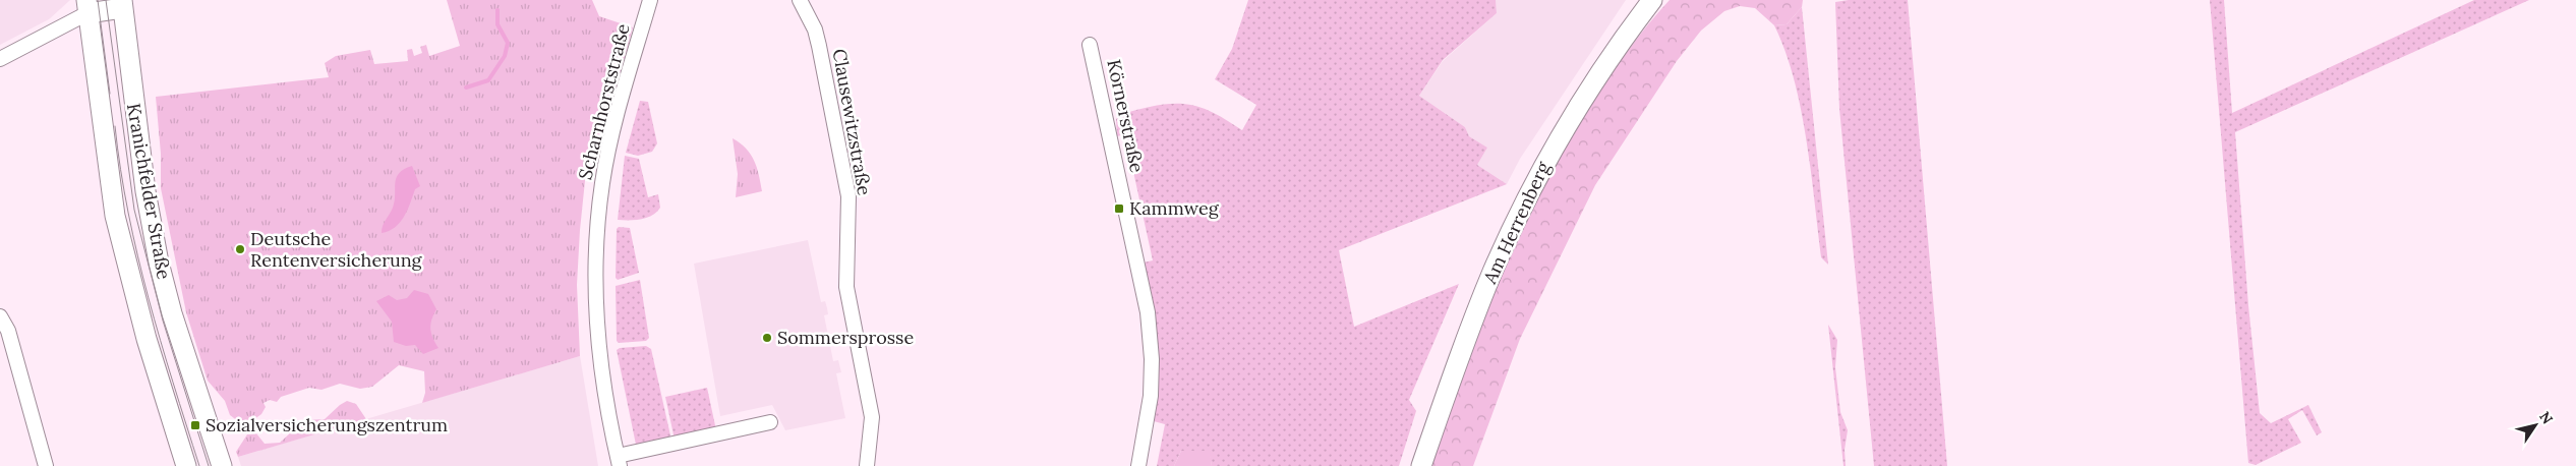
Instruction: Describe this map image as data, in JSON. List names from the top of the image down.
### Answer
{
  "streets": {
    "main road": ["Kranichfelder Straße", "Am Herrenberg"],
    "street": ["Scharnhorststraße", "Körnerstraße", "Clausewitzstraße"]
  },
  "places": {
    "transit": ["Kammweg", "Sozialversicherungszentrum"],
    "other": ["Deutsche Rentenversicherung", "Sommersprosse"]
  },
  "north": "top right"
}
